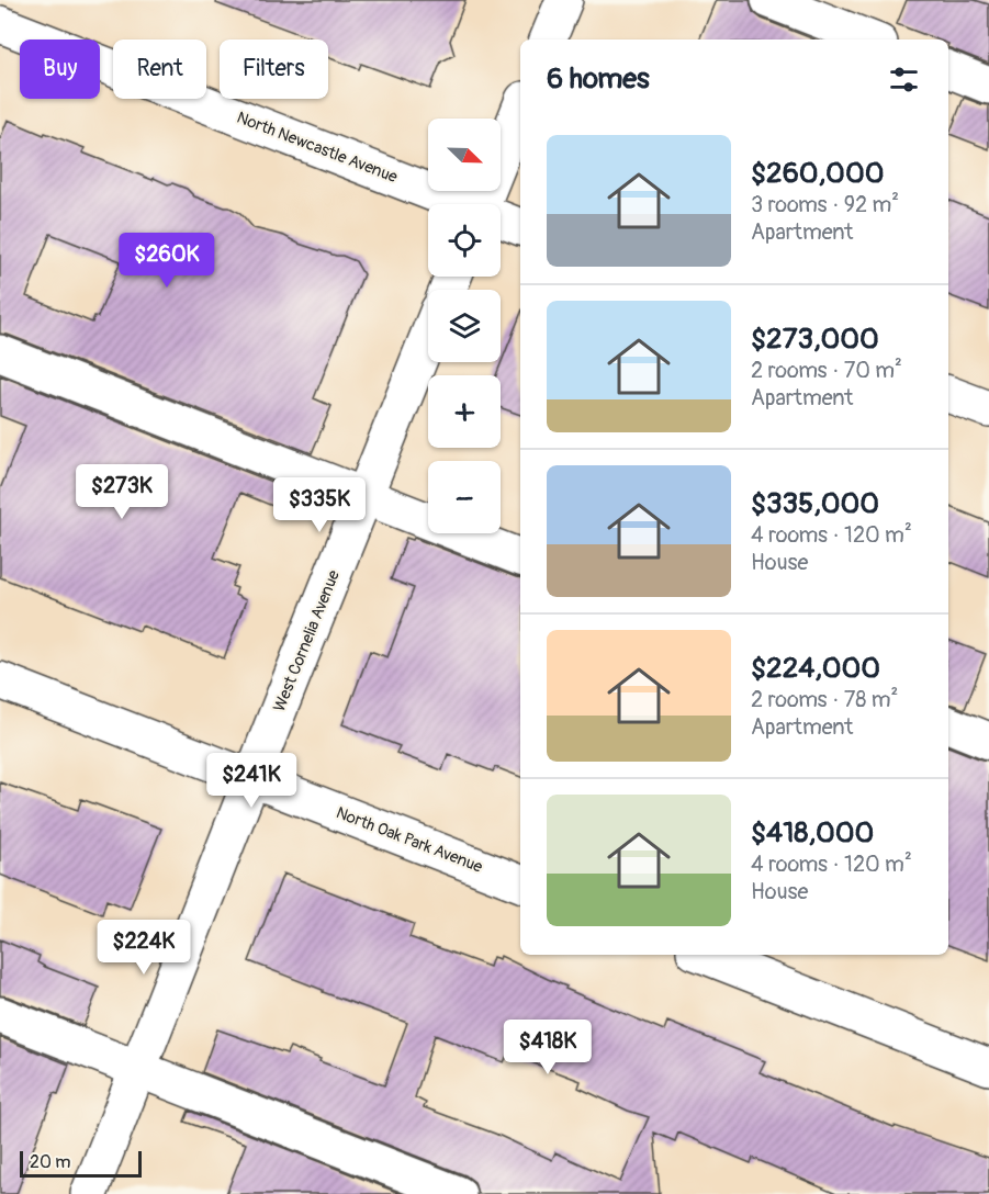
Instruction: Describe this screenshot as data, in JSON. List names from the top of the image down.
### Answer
{
  "streets": {
    "street": ["North Newcastle Avenue", "West Cornelia Avenue", "North Oak Park Avenue"]
  },
  "crossings": [
    ["West Cornelia Avenue", "North Oak Park Avenue"]
  ],
  "scale_bar": "20 m",
  "north": "bottom right",
  "page": {
    "chip": ["Buy", "Rent", "Filters"],
    "heading": "6 homes",
    "map_buttons": ["+", "−"],
    "list": [
      {
        "name": "$260,000",
        "note": "3 rooms · 92 m² · Apartment"
      },
      {
        "name": "$273,000",
        "note": "2 rooms · 70 m² · Apartment"
      },
      {
        "name": "$335,000",
        "note": "4 rooms · 120 m² · House"
      },
      {
        "name": "$224,000",
        "note": "2 rooms · 78 m² · Apartment"
      },
      {
        "name": "$418,000",
        "note": "4 rooms · 120 m² · House"
      }
    ],
    "price": [
      "$260K",
      "$273K",
      "$335K",
      "$241K",
      "$224K",
      "$418K"
    ],
    "scale": "20 m"
  }
}
